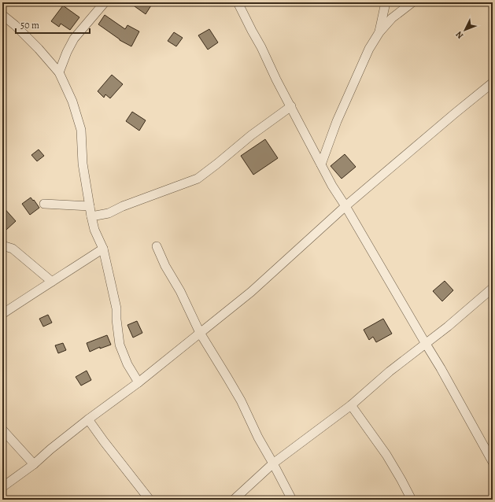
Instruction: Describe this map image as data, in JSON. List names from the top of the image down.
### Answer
{
  "scale_bar": "50 m",
  "north": "bottom left"
}
